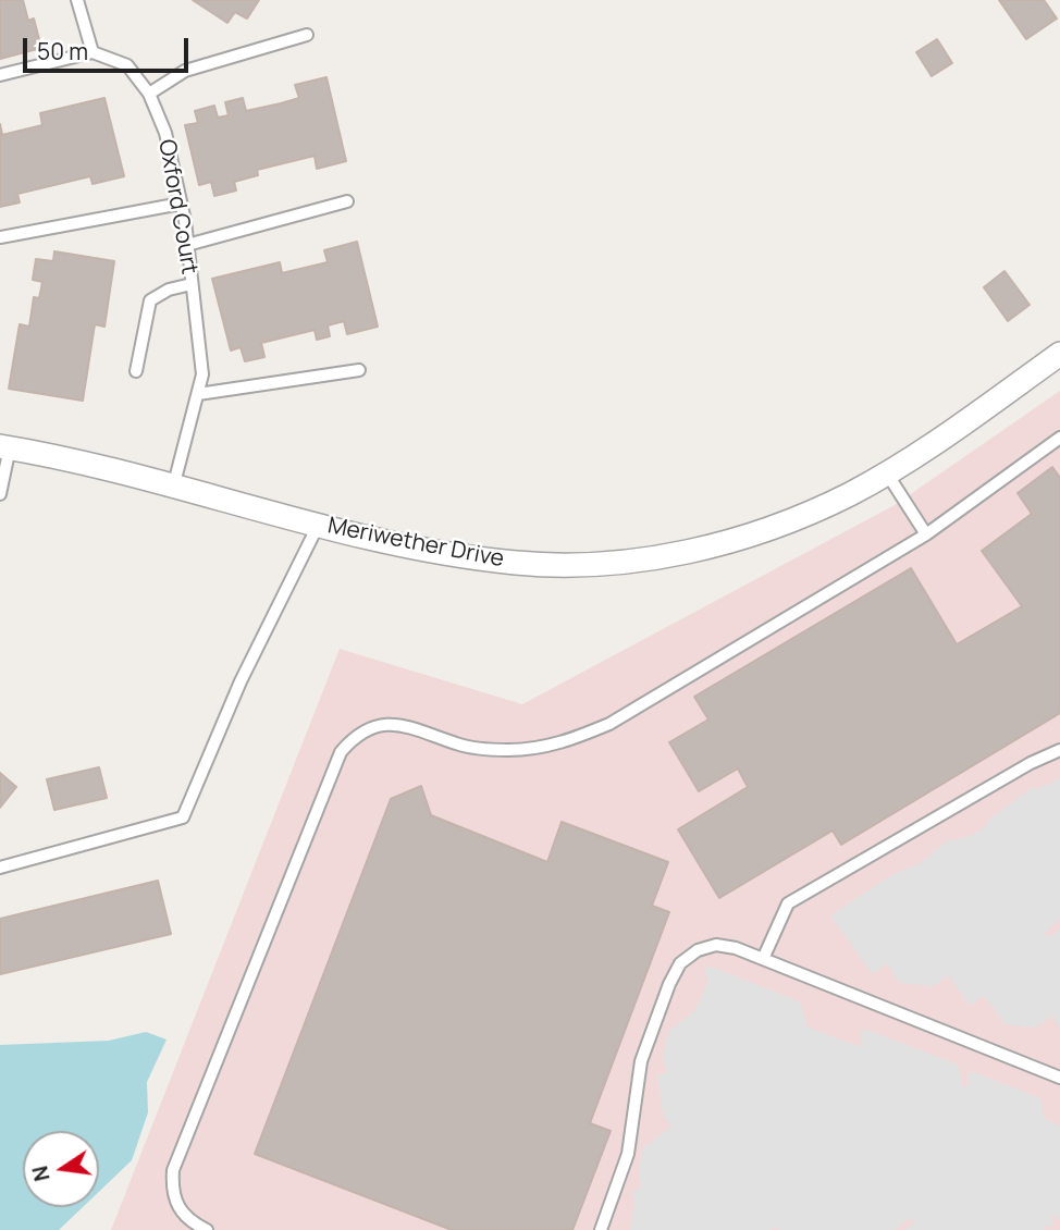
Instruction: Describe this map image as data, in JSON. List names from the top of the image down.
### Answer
{
  "streets": {
    "street": ["Meriwether Drive"],
    "lane": ["Oxford Court"]
  },
  "crossings": [
    ["Oxford Court", "Meriwether Drive"]
  ],
  "scale_bar": "50 m",
  "north": "left"
}
